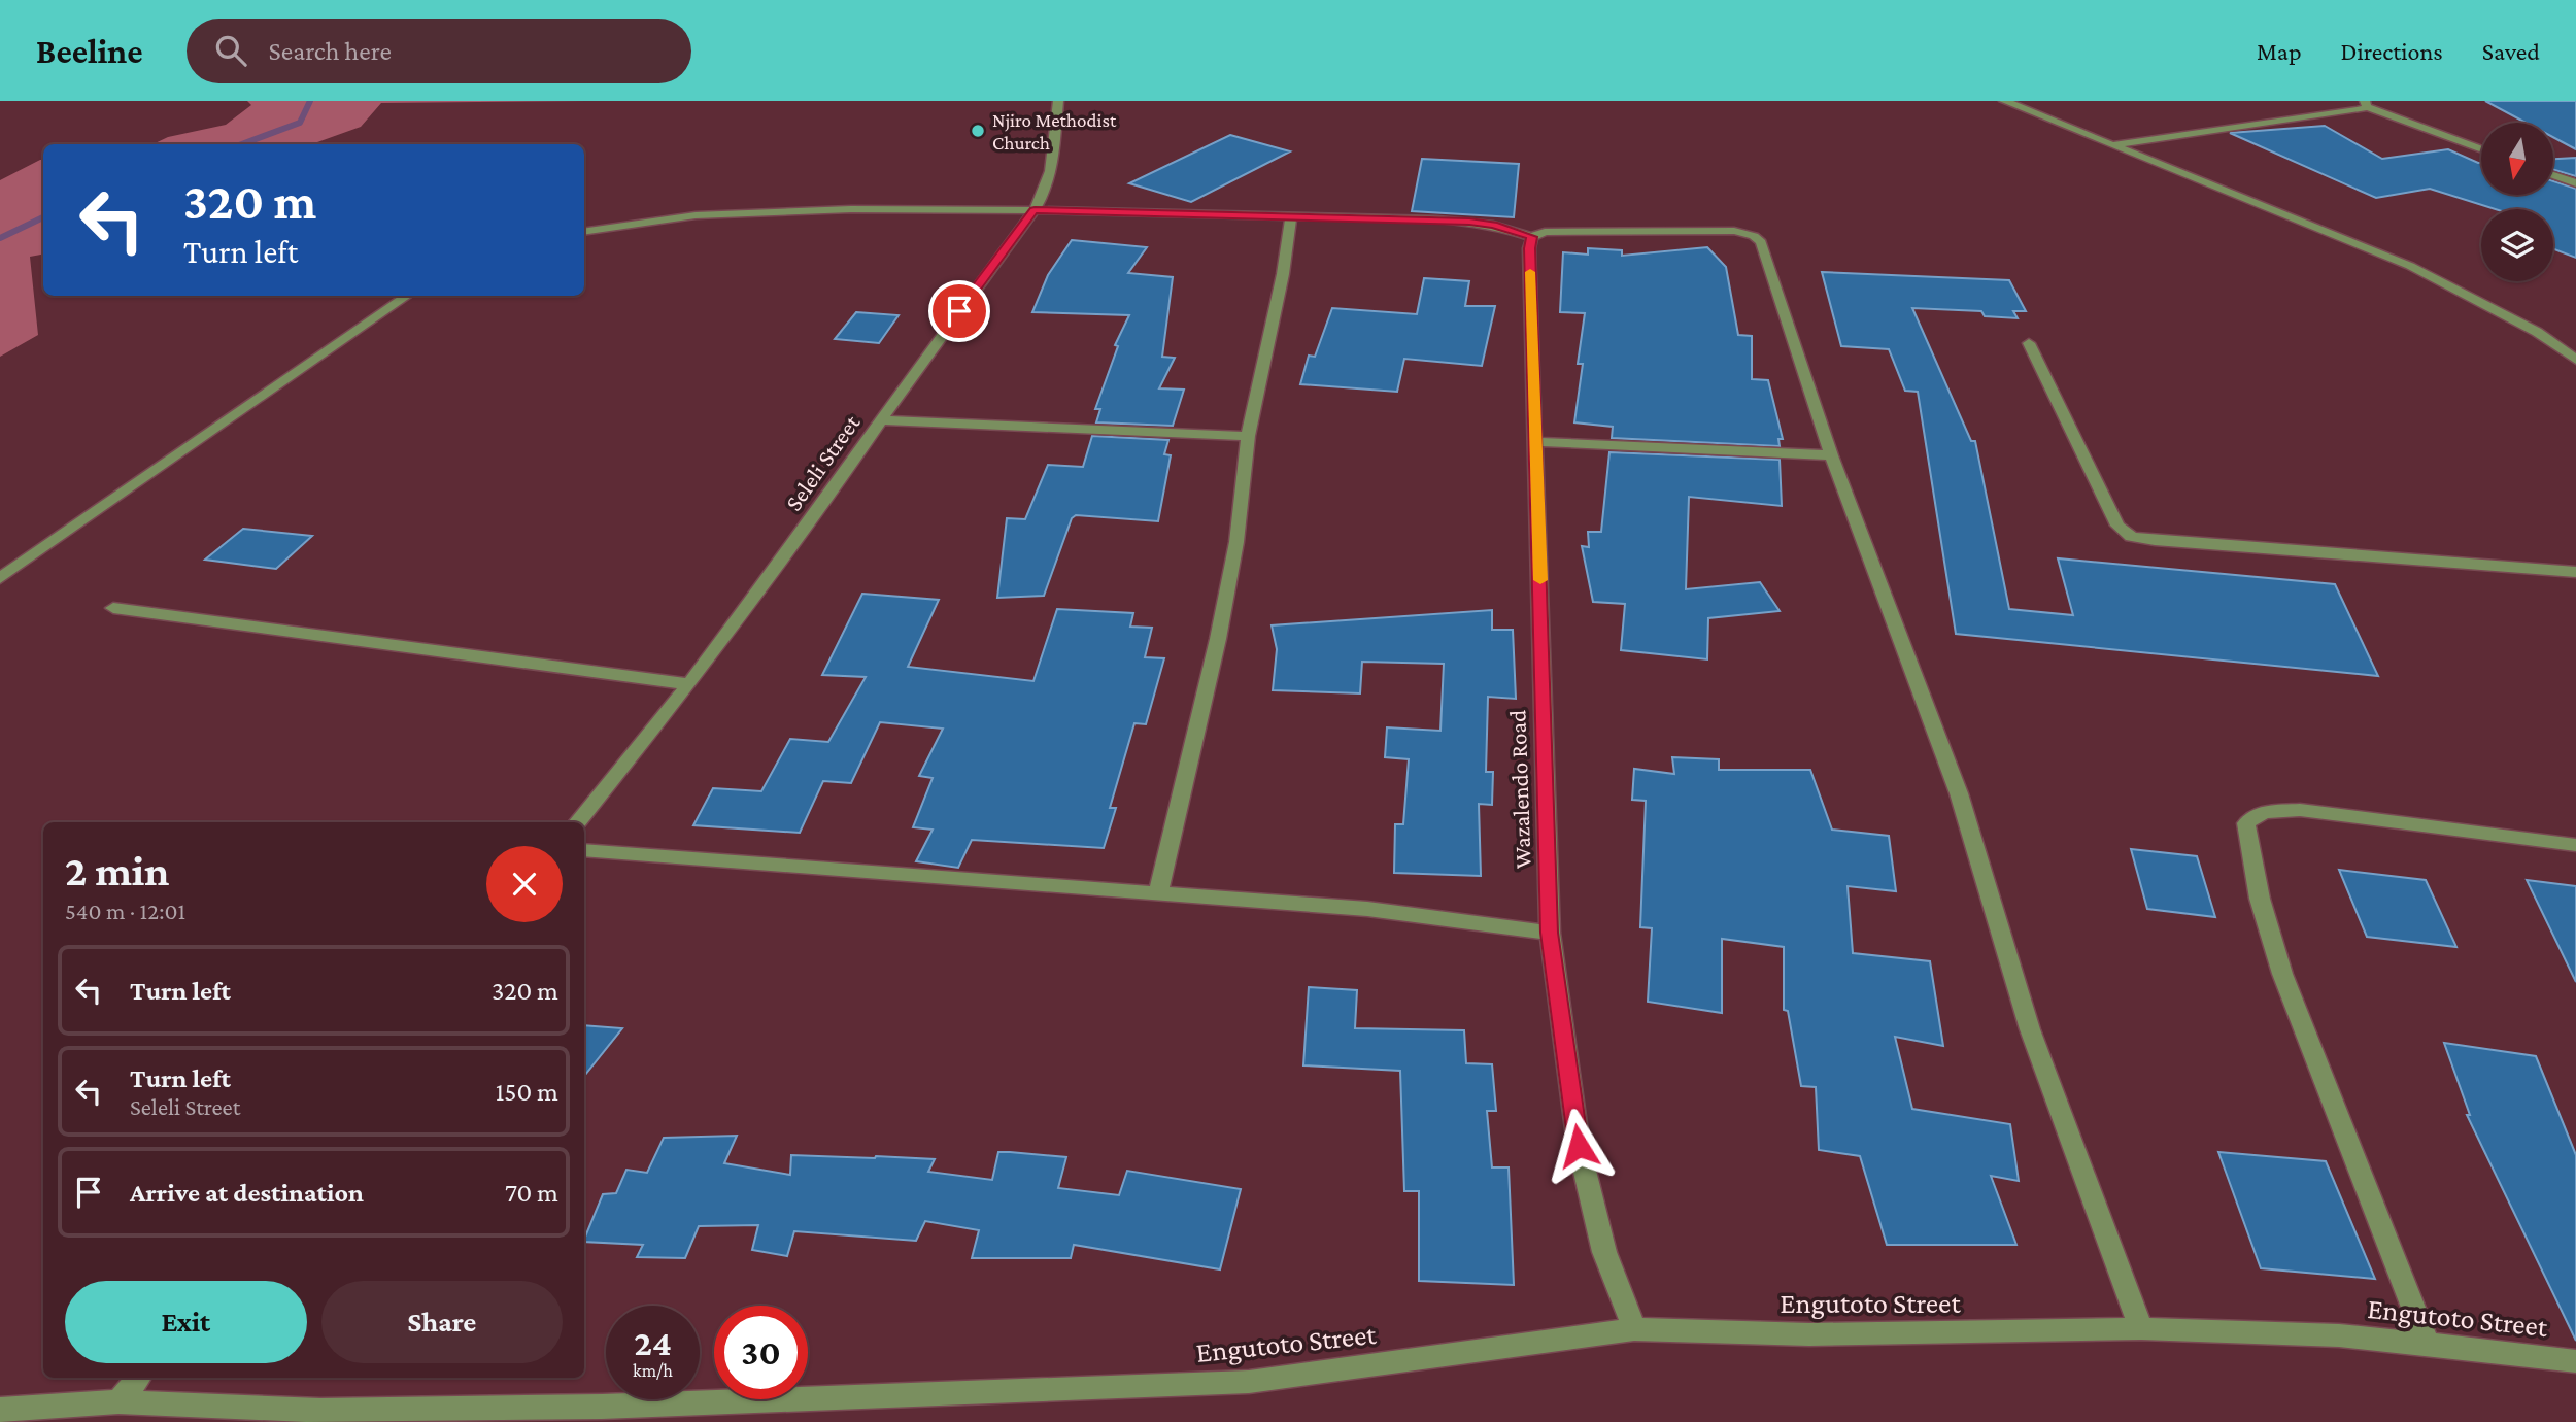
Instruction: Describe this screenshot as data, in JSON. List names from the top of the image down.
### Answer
{
  "streets": {
    "street": ["Seleli Street", "Wazalendo Road", "Engutoto Street"]
  },
  "crossings": [
    ["Wazalendo Road", "Engutoto Street"]
  ],
  "places": ["Njiro Methodist Church"],
  "north": "bottom",
  "page": {
    "header": "Beeline",
    "search": "Search here",
    "nav": ["Map", "Directions", "Saved"],
    "turn": ["320 m", "Turn left"],
    "heading": ["2 min", "540 m · 12:01"],
    "list": [
      {
        "name": "Turn left",
        "value": "320 m"
      },
      {
        "name": "Turn left",
        "note": "Seleli Street",
        "value": "150 m"
      },
      {
        "name": "Arrive at destination",
        "value": "70 m"
      }
    ],
    "buttons": ["Exit", "Share"],
    "speed": "24 km/h",
    "limit": "30"
  }
}
